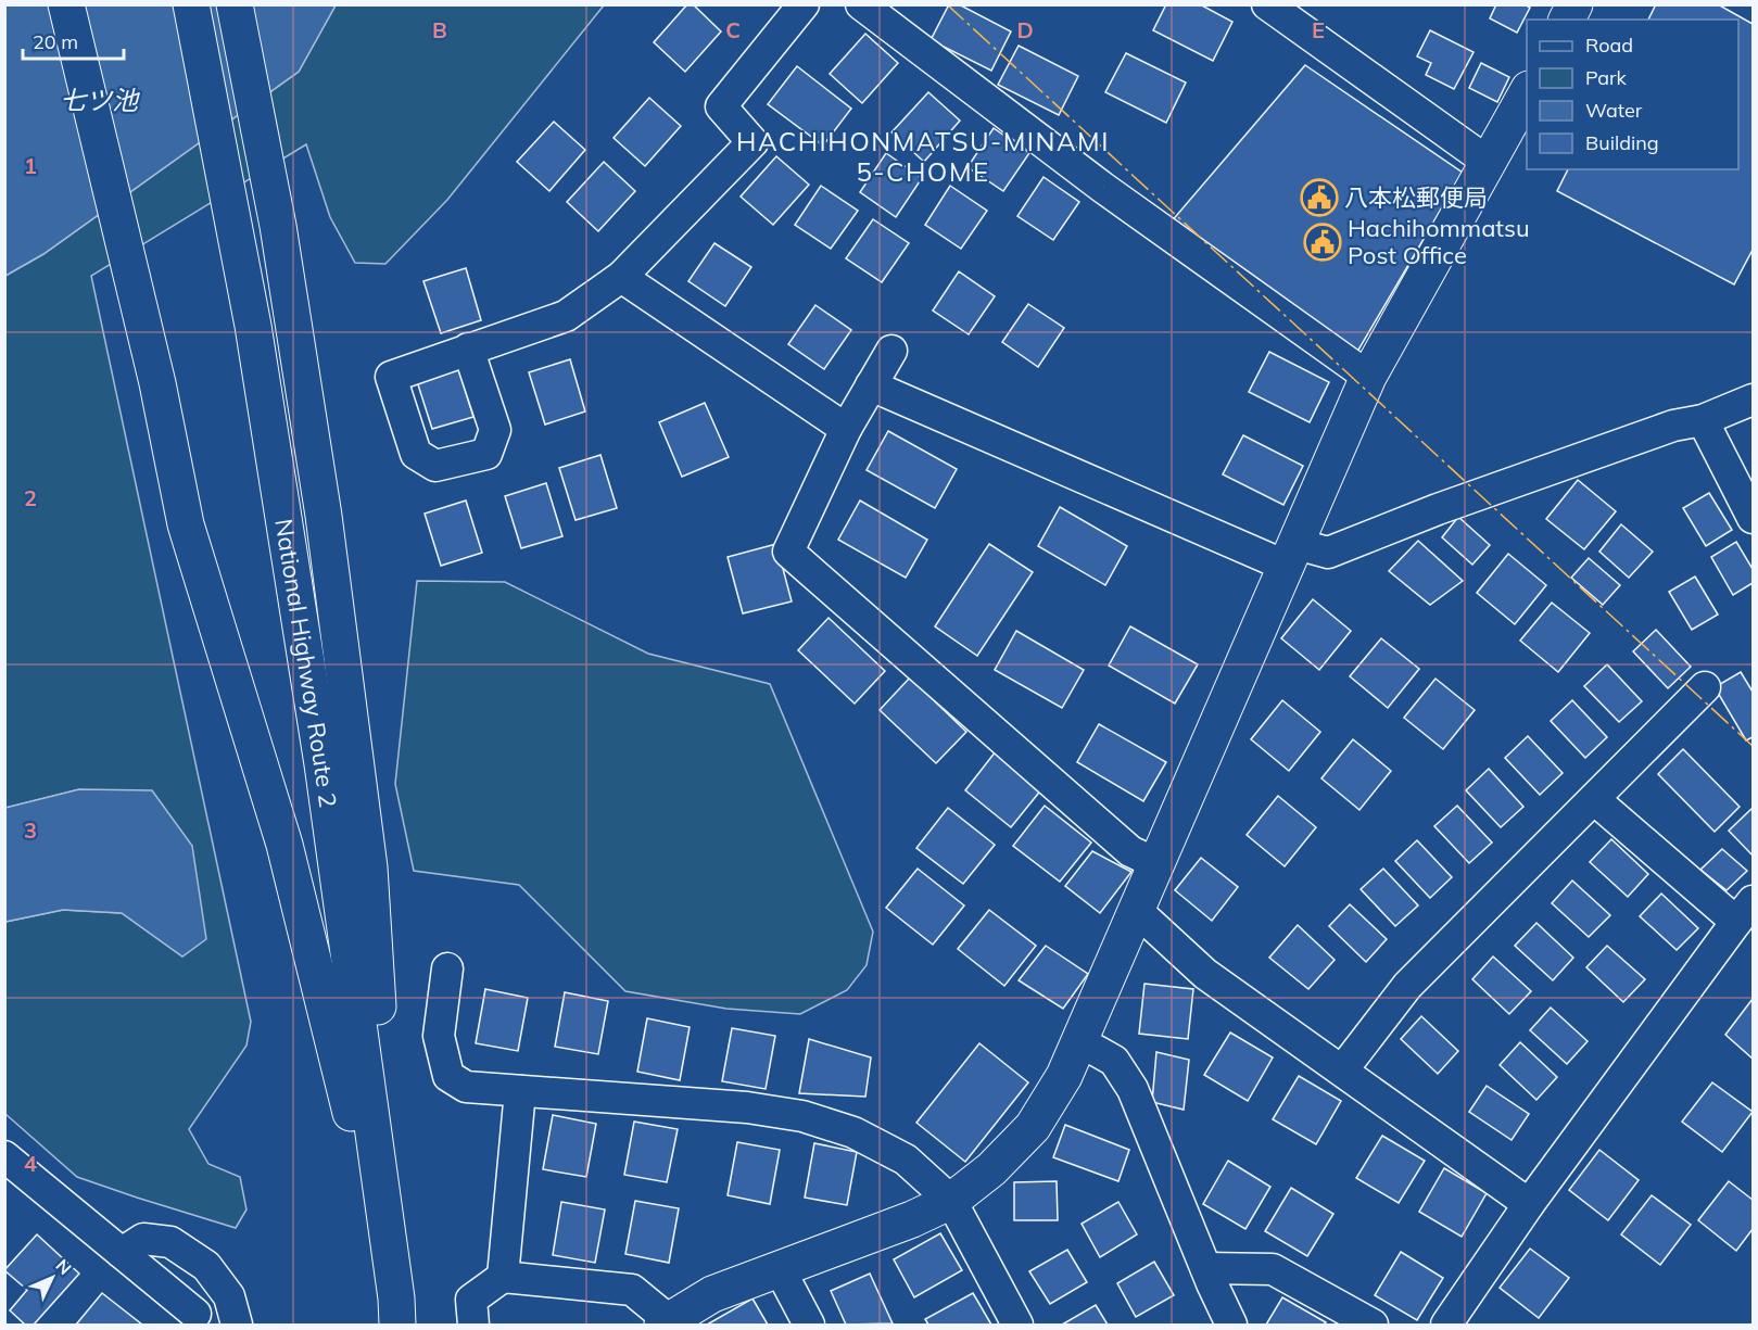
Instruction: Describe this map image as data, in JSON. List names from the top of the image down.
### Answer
{
  "streets": {
    "main road": ["National Highway Route 2"]
  },
  "districts": ["HACHIHONMATSU-MINAMI 5-CHOME"],
  "water": ["七ツ池"],
  "places": {
    "public building": ["八本松郵便局", "Hachihommatsu Post Office"]
  },
  "legend": [
    "Road",
    "Park",
    "Water",
    "Building"
  ],
  "scale_bar": "20 m",
  "north": "top right",
  "grid": {
    "columns": [
      "B",
      "C",
      "D",
      "E"
    ],
    "rows": [
      "1",
      "2",
      "3",
      "4"
    ]
  }
}
